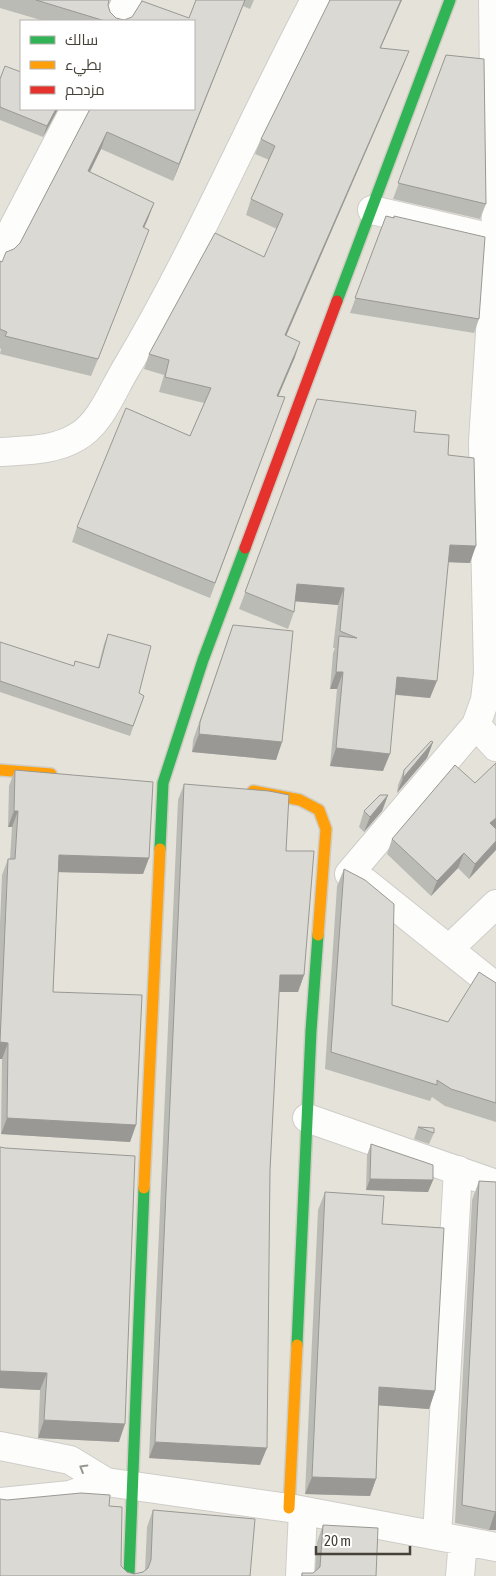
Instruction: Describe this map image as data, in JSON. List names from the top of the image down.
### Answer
{
  "legend": ["سالك", "بطيء", "مزدحم"],
  "scale_bar": "20 m"
}
